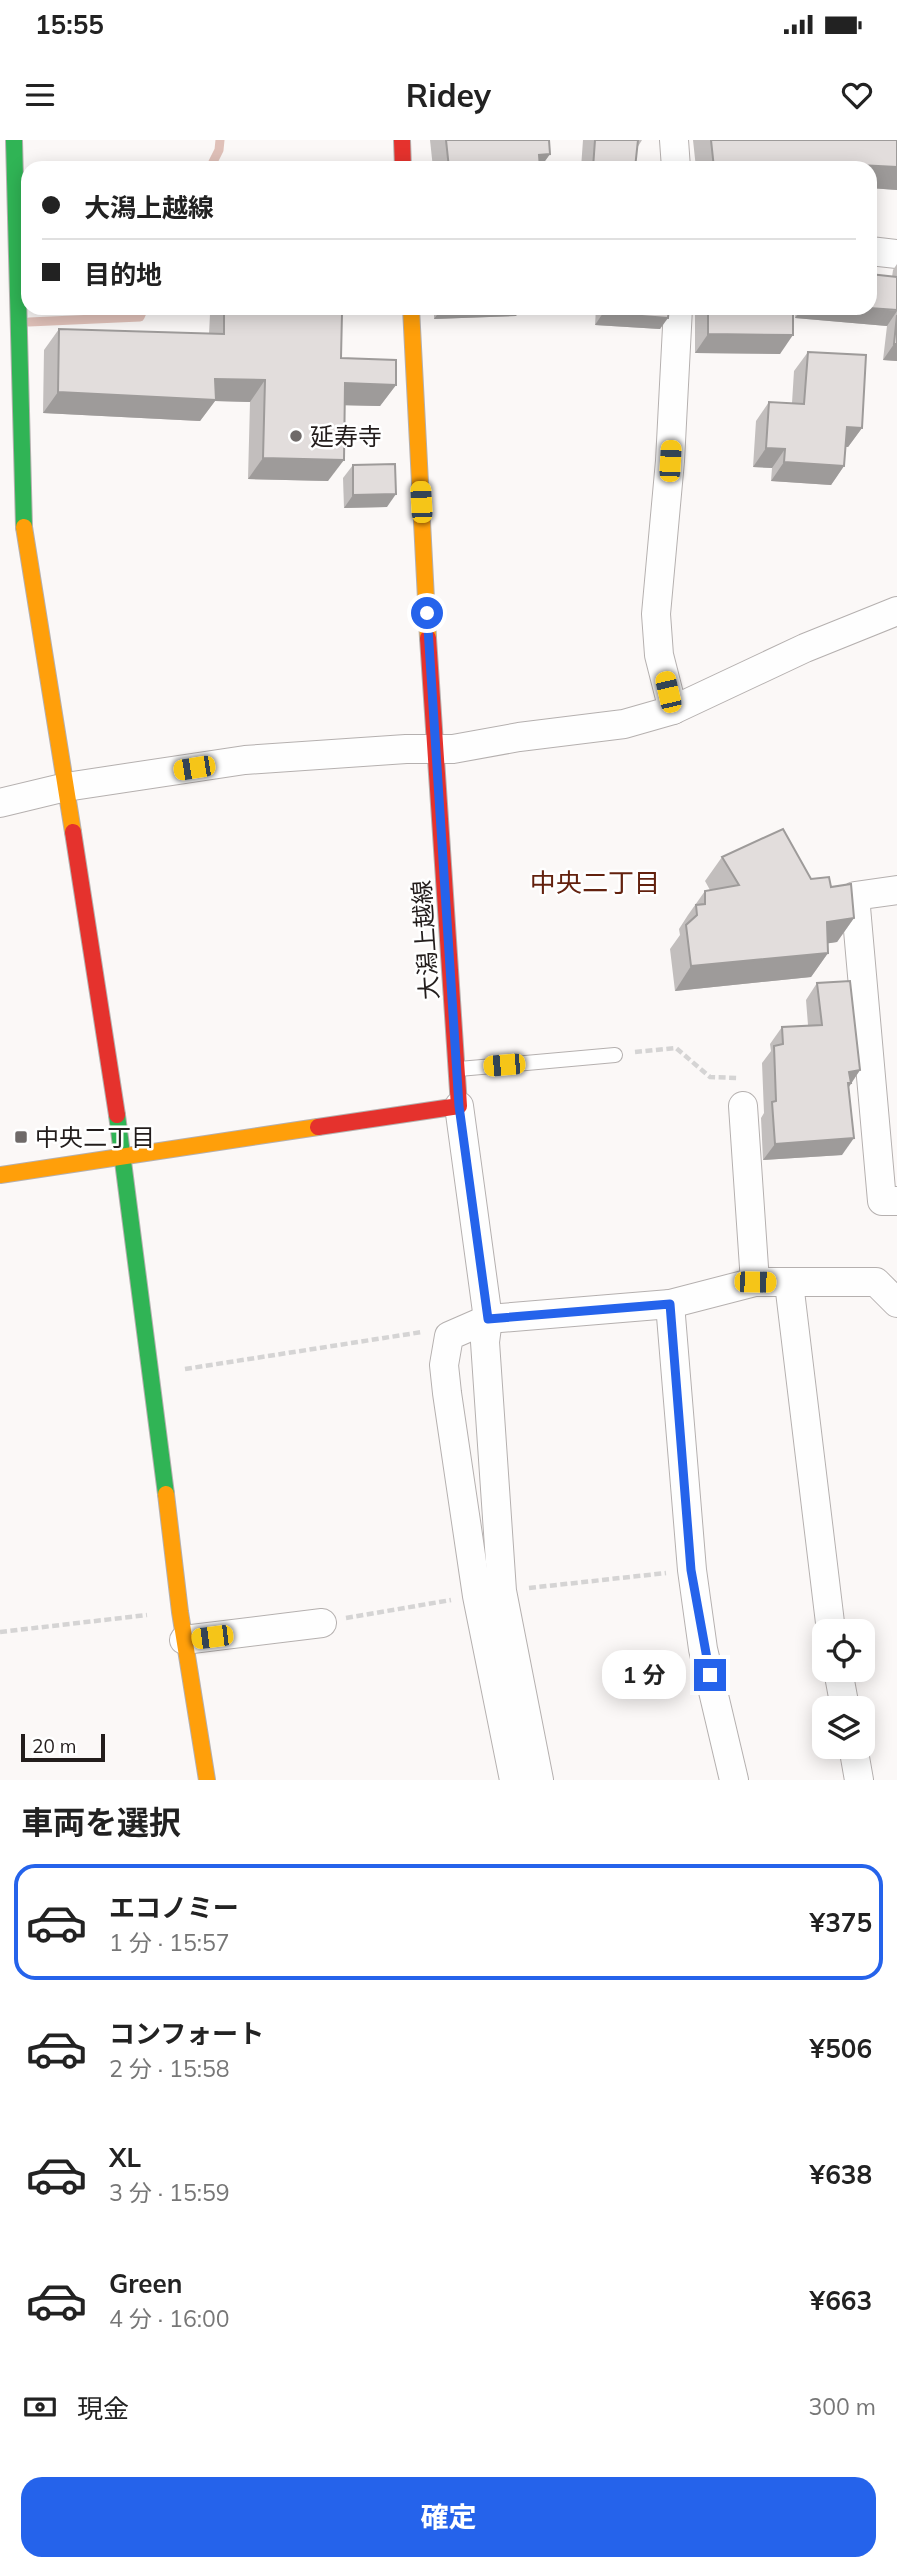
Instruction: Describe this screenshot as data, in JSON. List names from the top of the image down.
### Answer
{
  "streets": {
    "street": ["大潟上越線"]
  },
  "districts": ["中央二丁目"],
  "places": {
    "other": ["延寿寺"],
    "transit": ["中央二丁目"]
  },
  "scale_bar": "20 m",
  "page": {
    "status": "15:55",
    "header": "Ridey",
    "banner": ["大潟上越線", "目的地"],
    "bubble": "1 分",
    "scale": "20 m",
    "heading": "車両を選択",
    "list": [
      {
        "name": "エコノミー",
        "note": "1 分 · 15:57",
        "value": "¥375"
      },
      {
        "name": "コンフォート",
        "note": "2 分 · 15:58",
        "value": "¥506"
      },
      {
        "name": "XL",
        "note": "3 分 · 15:59",
        "value": "¥638"
      },
      {
        "name": "Green",
        "note": "4 分 · 16:00",
        "value": "¥663"
      }
    ],
    "pay": ["現金", "300 m"],
    "buttons": "確定"
  }
}
